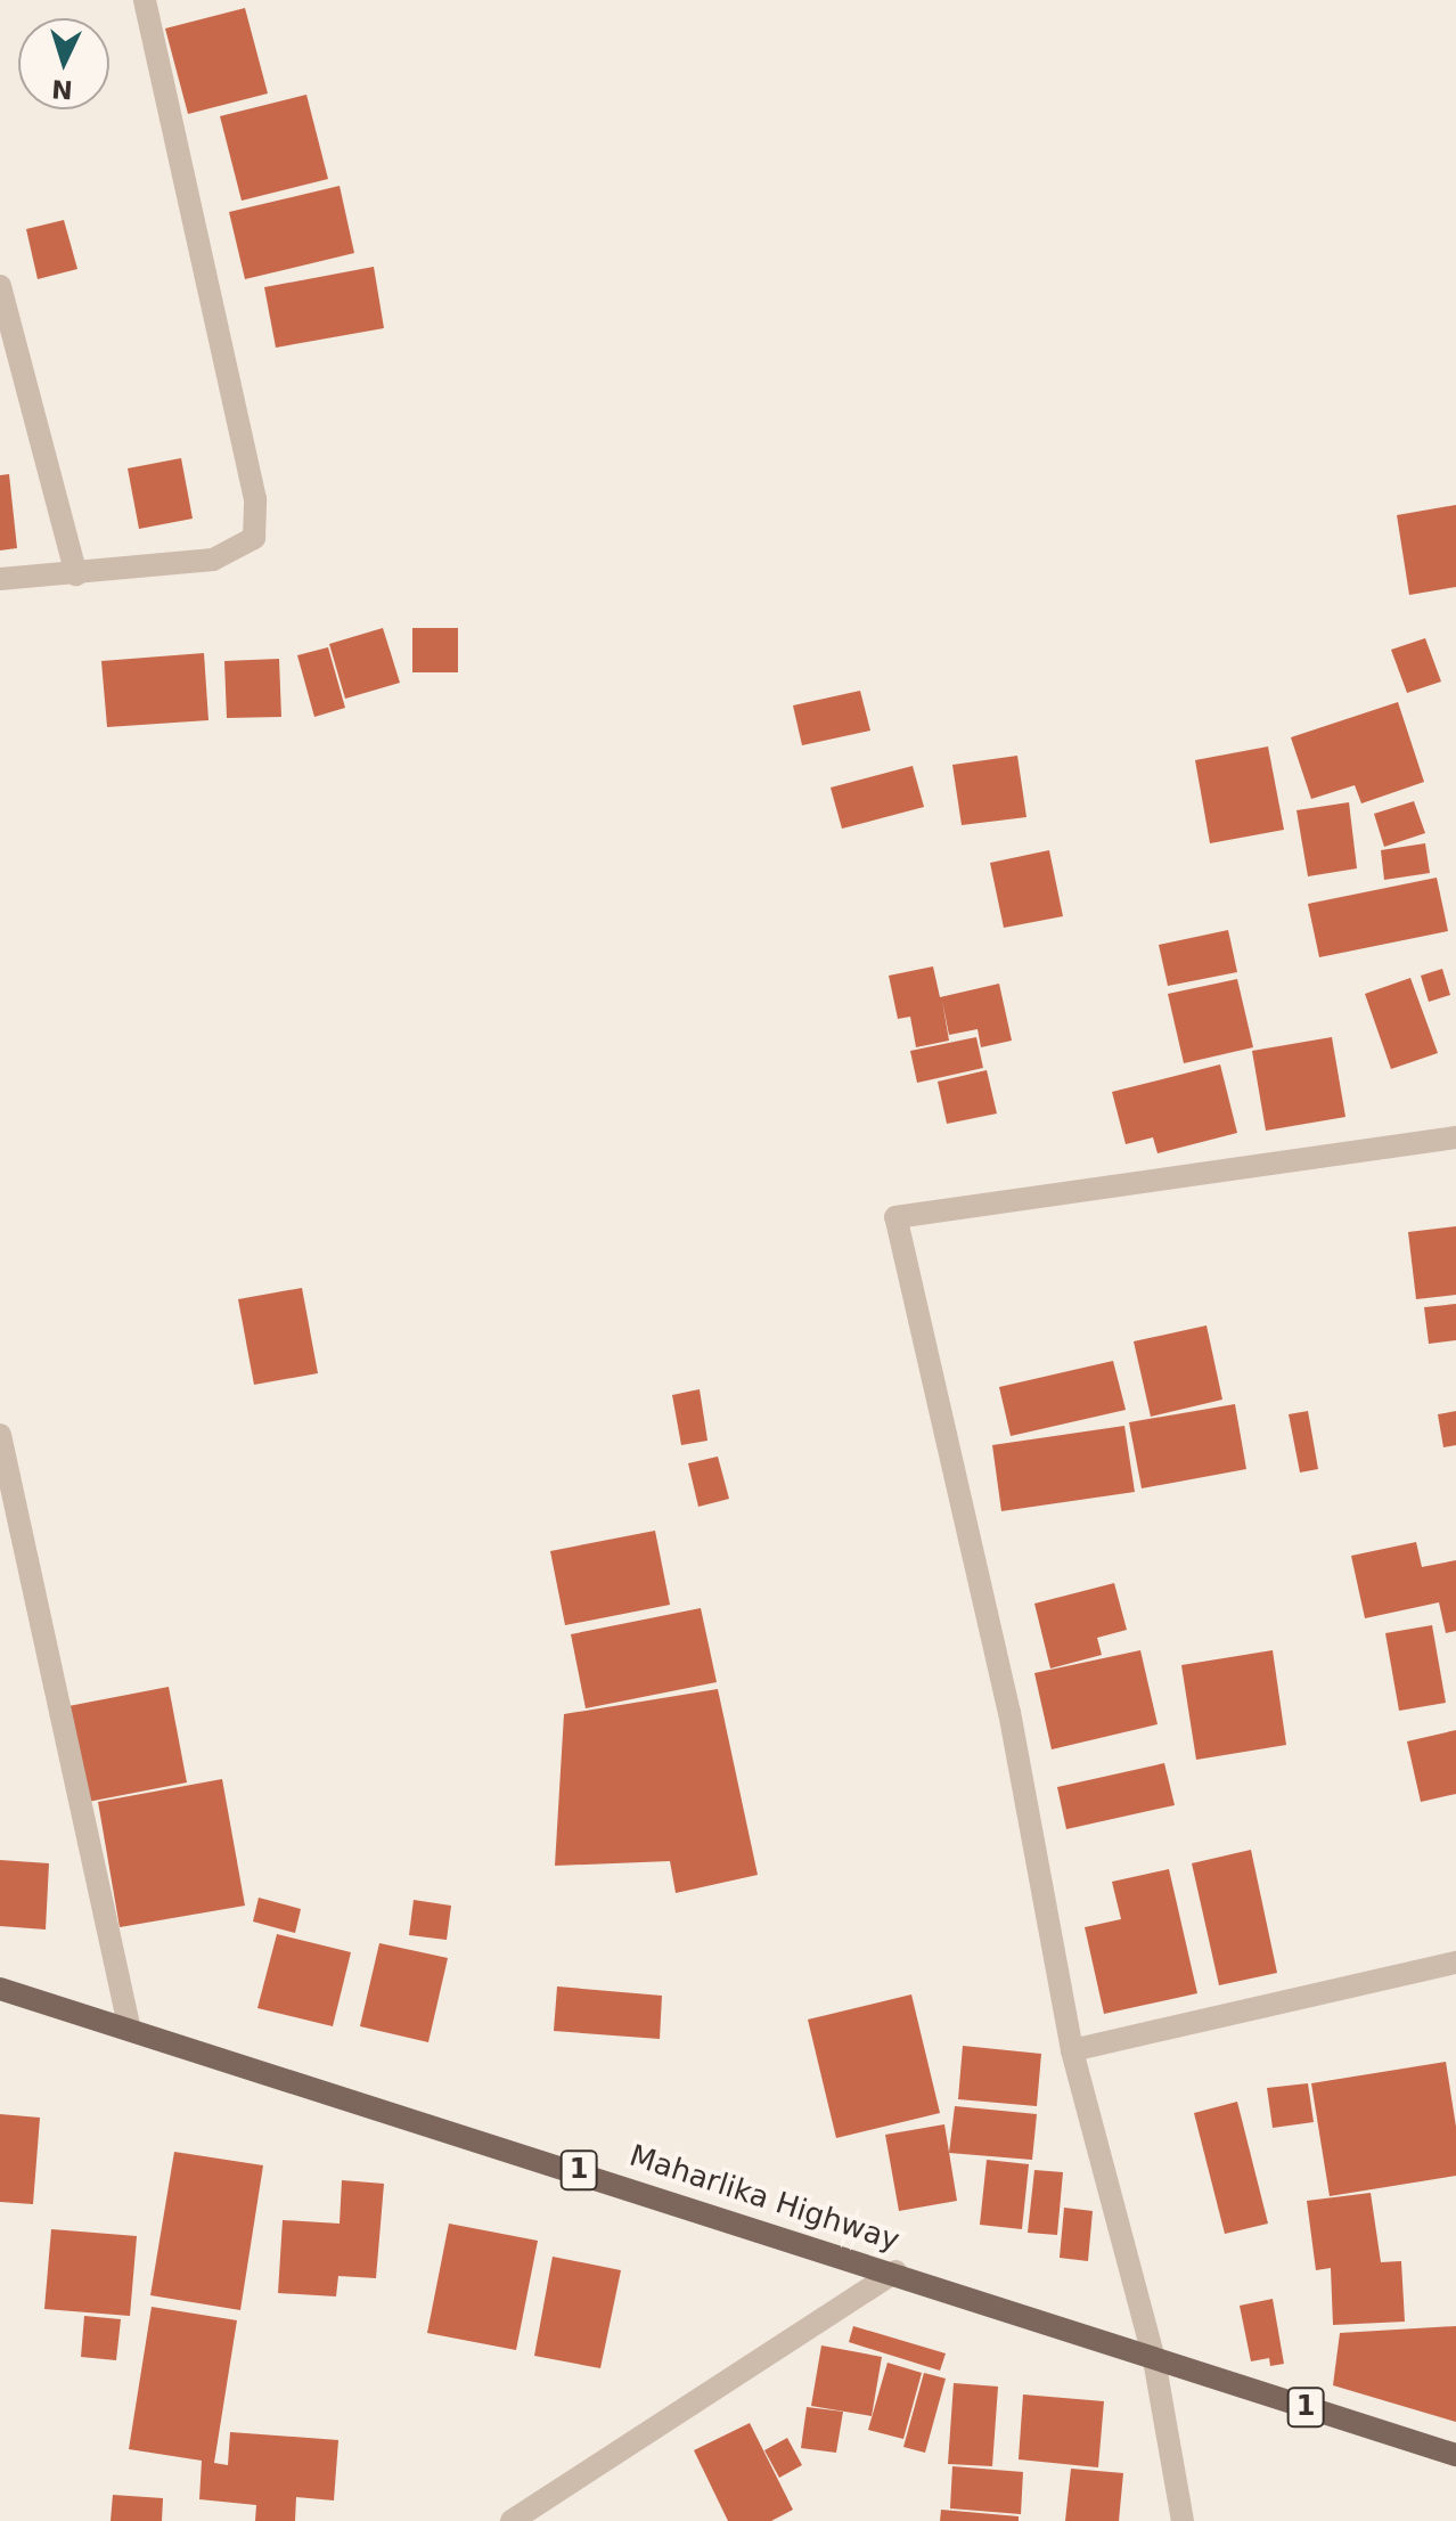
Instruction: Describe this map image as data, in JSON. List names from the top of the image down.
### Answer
{
  "streets": {
    "main road": ["1", "Maharlika Highway"]
  },
  "north": "bottom"
}
